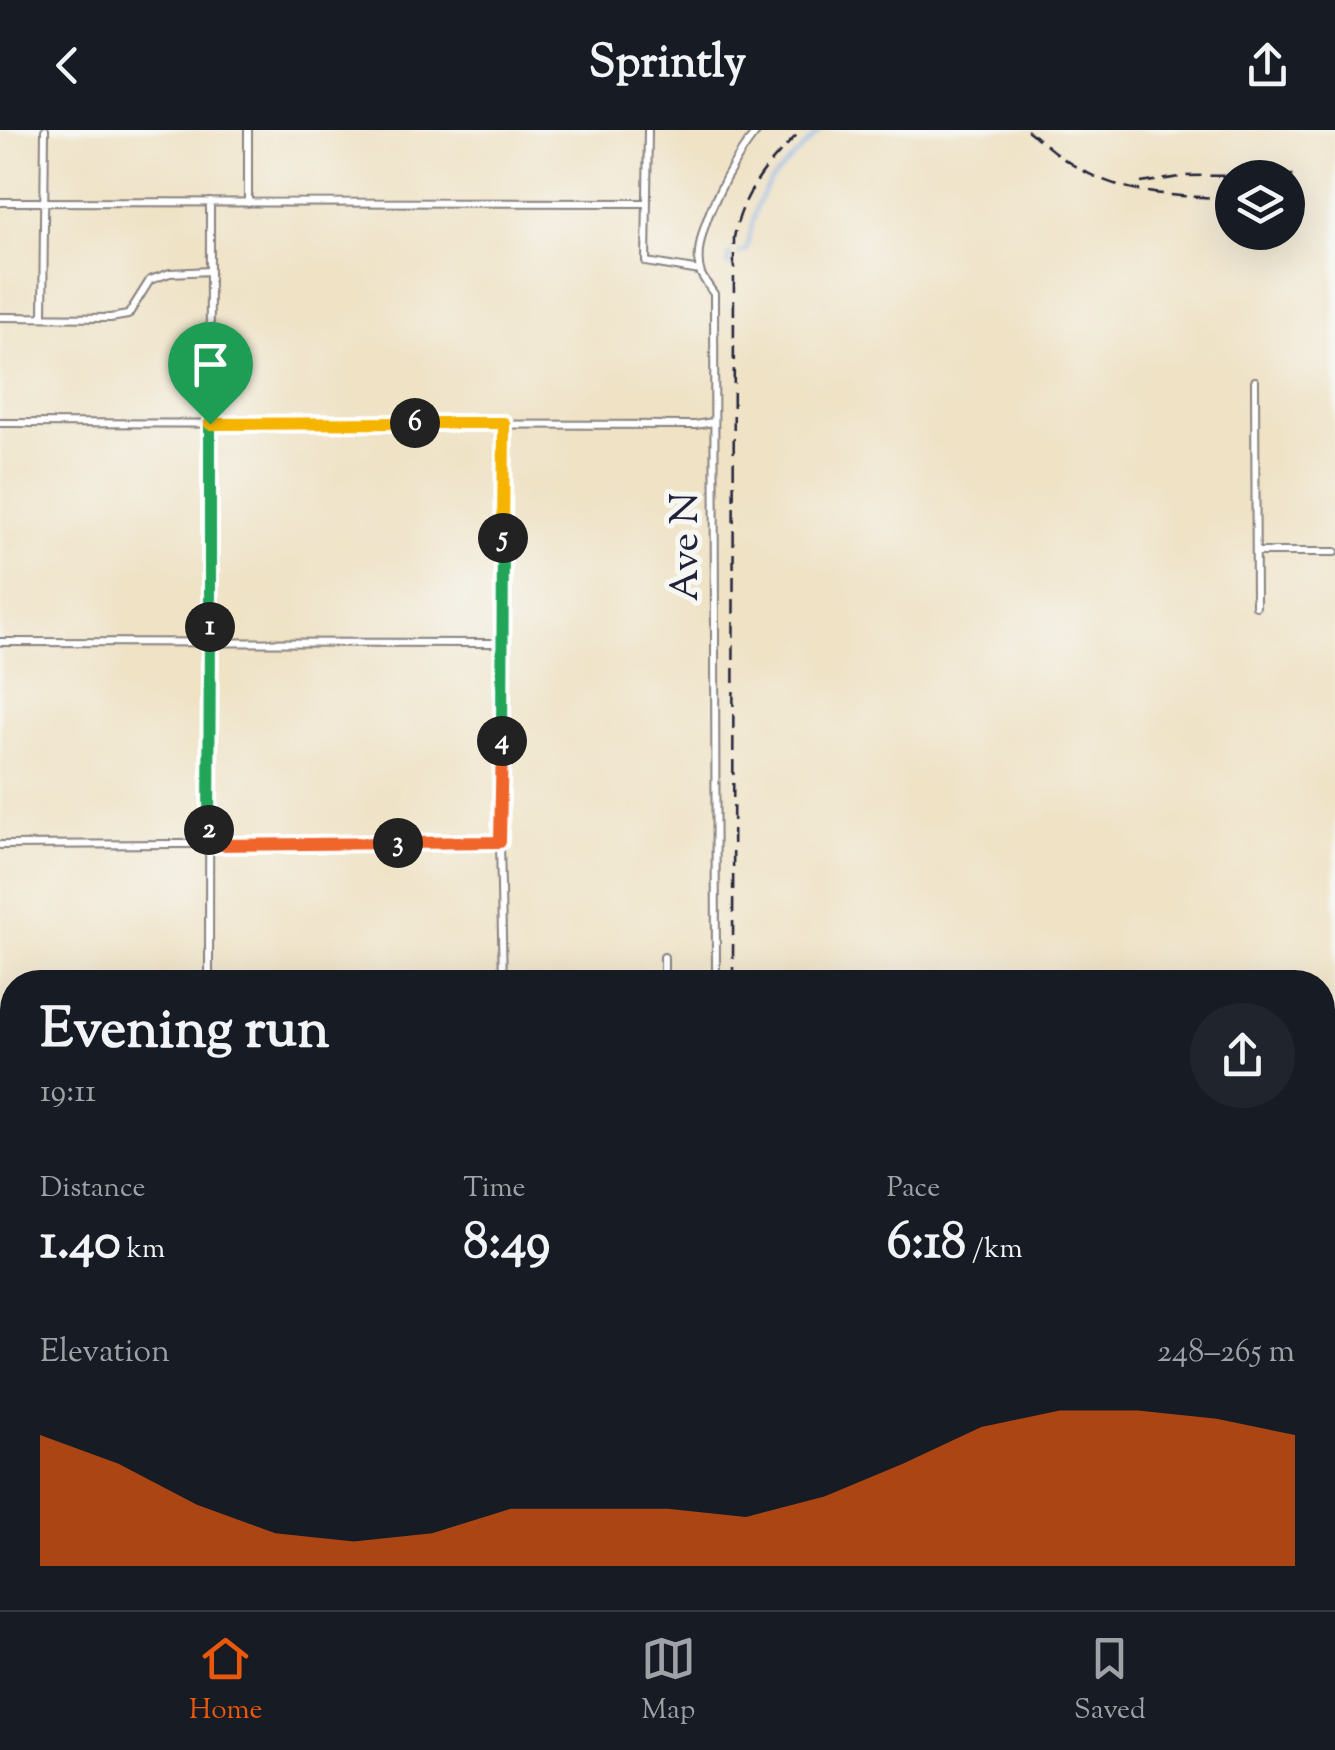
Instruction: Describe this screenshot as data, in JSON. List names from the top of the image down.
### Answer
{
  "streets": {
    "street": ["Ave N"]
  },
  "page": {
    "header": "Sprintly",
    "pins": [
      "6",
      "5",
      "1",
      "4",
      "2",
      "3"
    ],
    "heading": ["Evening run", "19:11"],
    "stats": [
      ["Distance", "1.40 km"],
      ["Time", "8:49"],
      ["Pace", "6:18 /km"]
    ],
    "chart": ["Elevation", "248–265 m"],
    "tabs": ["Home", "Map", "Saved"]
  }
}
